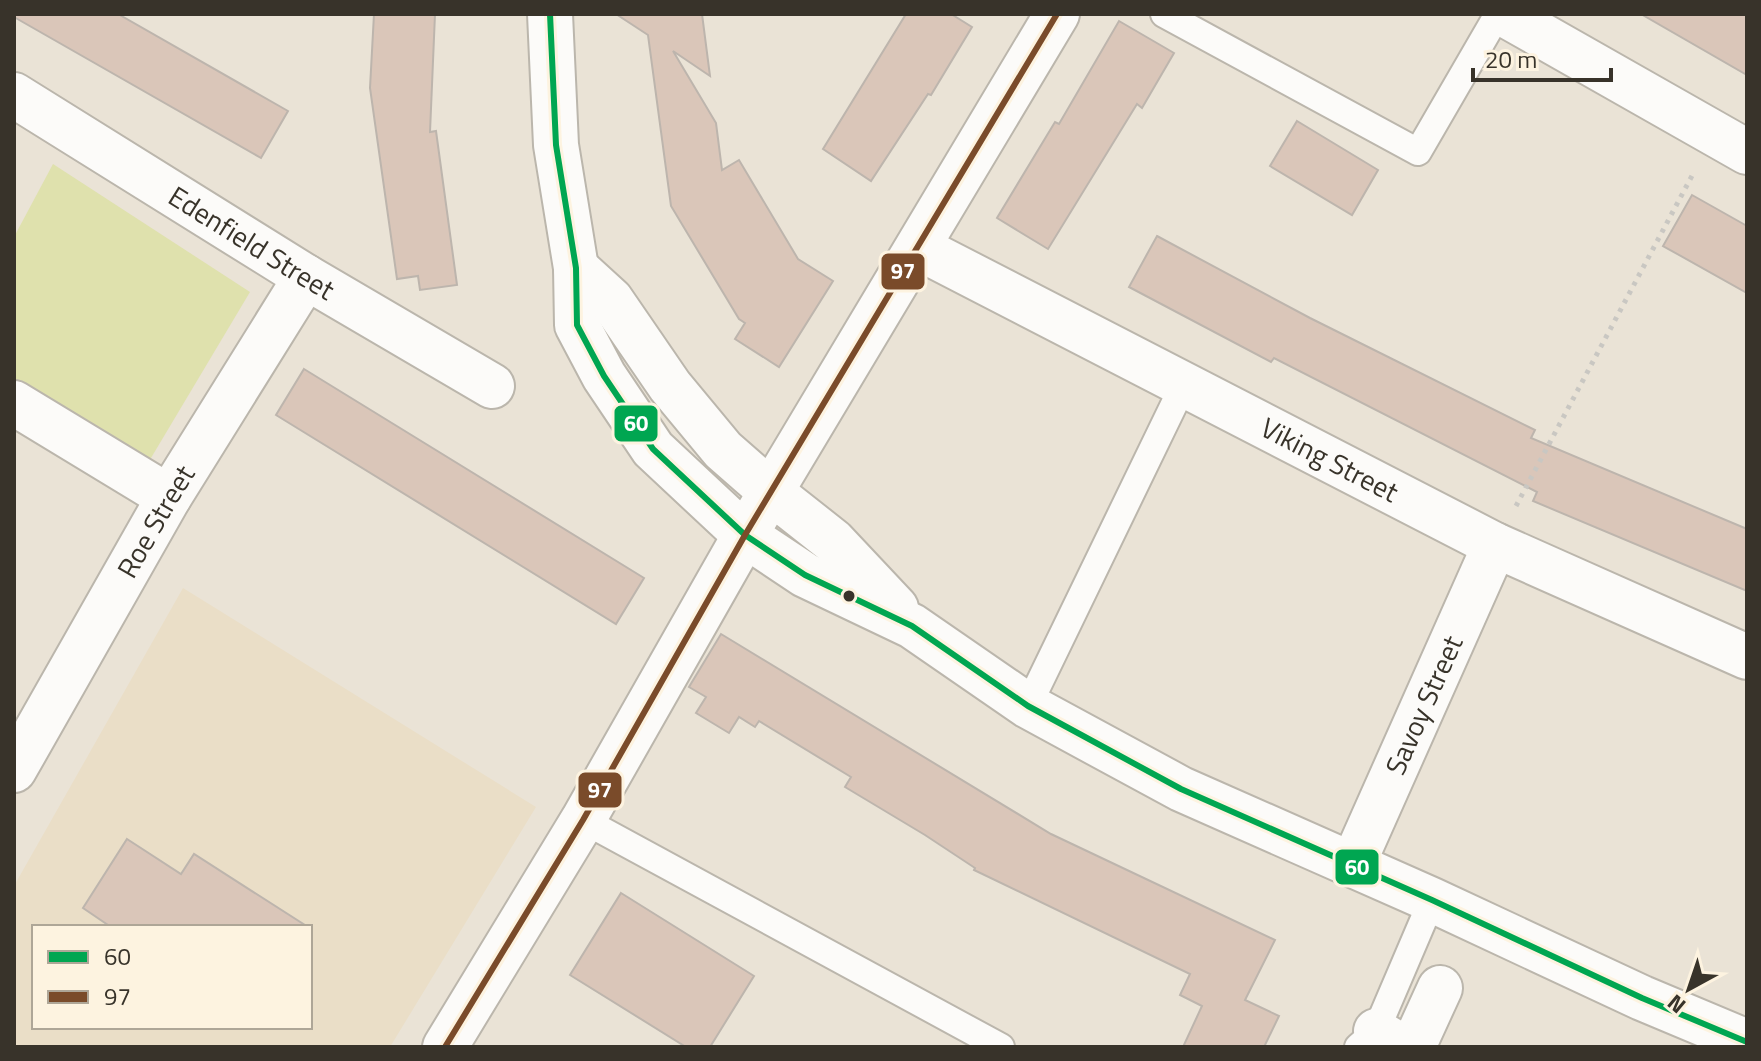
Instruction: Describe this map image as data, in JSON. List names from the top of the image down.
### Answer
{
  "streets": {
    "street": [
      "Edenfield Street",
      "Viking Street",
      "Roe Street",
      "Savoy Street"
    ]
  },
  "crossings": [
    ["Edenfield Street", "Roe Street"],
    ["Viking Street", "Savoy Street"]
  ],
  "lines": ["transit line 60", "transit line 97"],
  "legend": ["60", "97"],
  "scale_bar": "20 m",
  "north": "bottom left"
}
